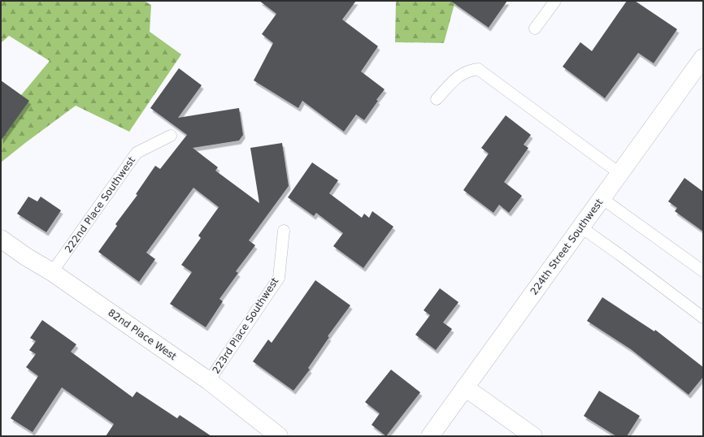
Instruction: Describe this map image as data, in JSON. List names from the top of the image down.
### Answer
{
  "streets": {
    "street": ["224th Street Southwest", "82nd Place West"],
    "lane": ["222nd Place Southwest", "223rd Place Southwest"]
  },
  "crossings": [
    ["222nd Place Southwest", "82nd Place West"],
    ["223rd Place Southwest", "82nd Place West"]
  ]
}
